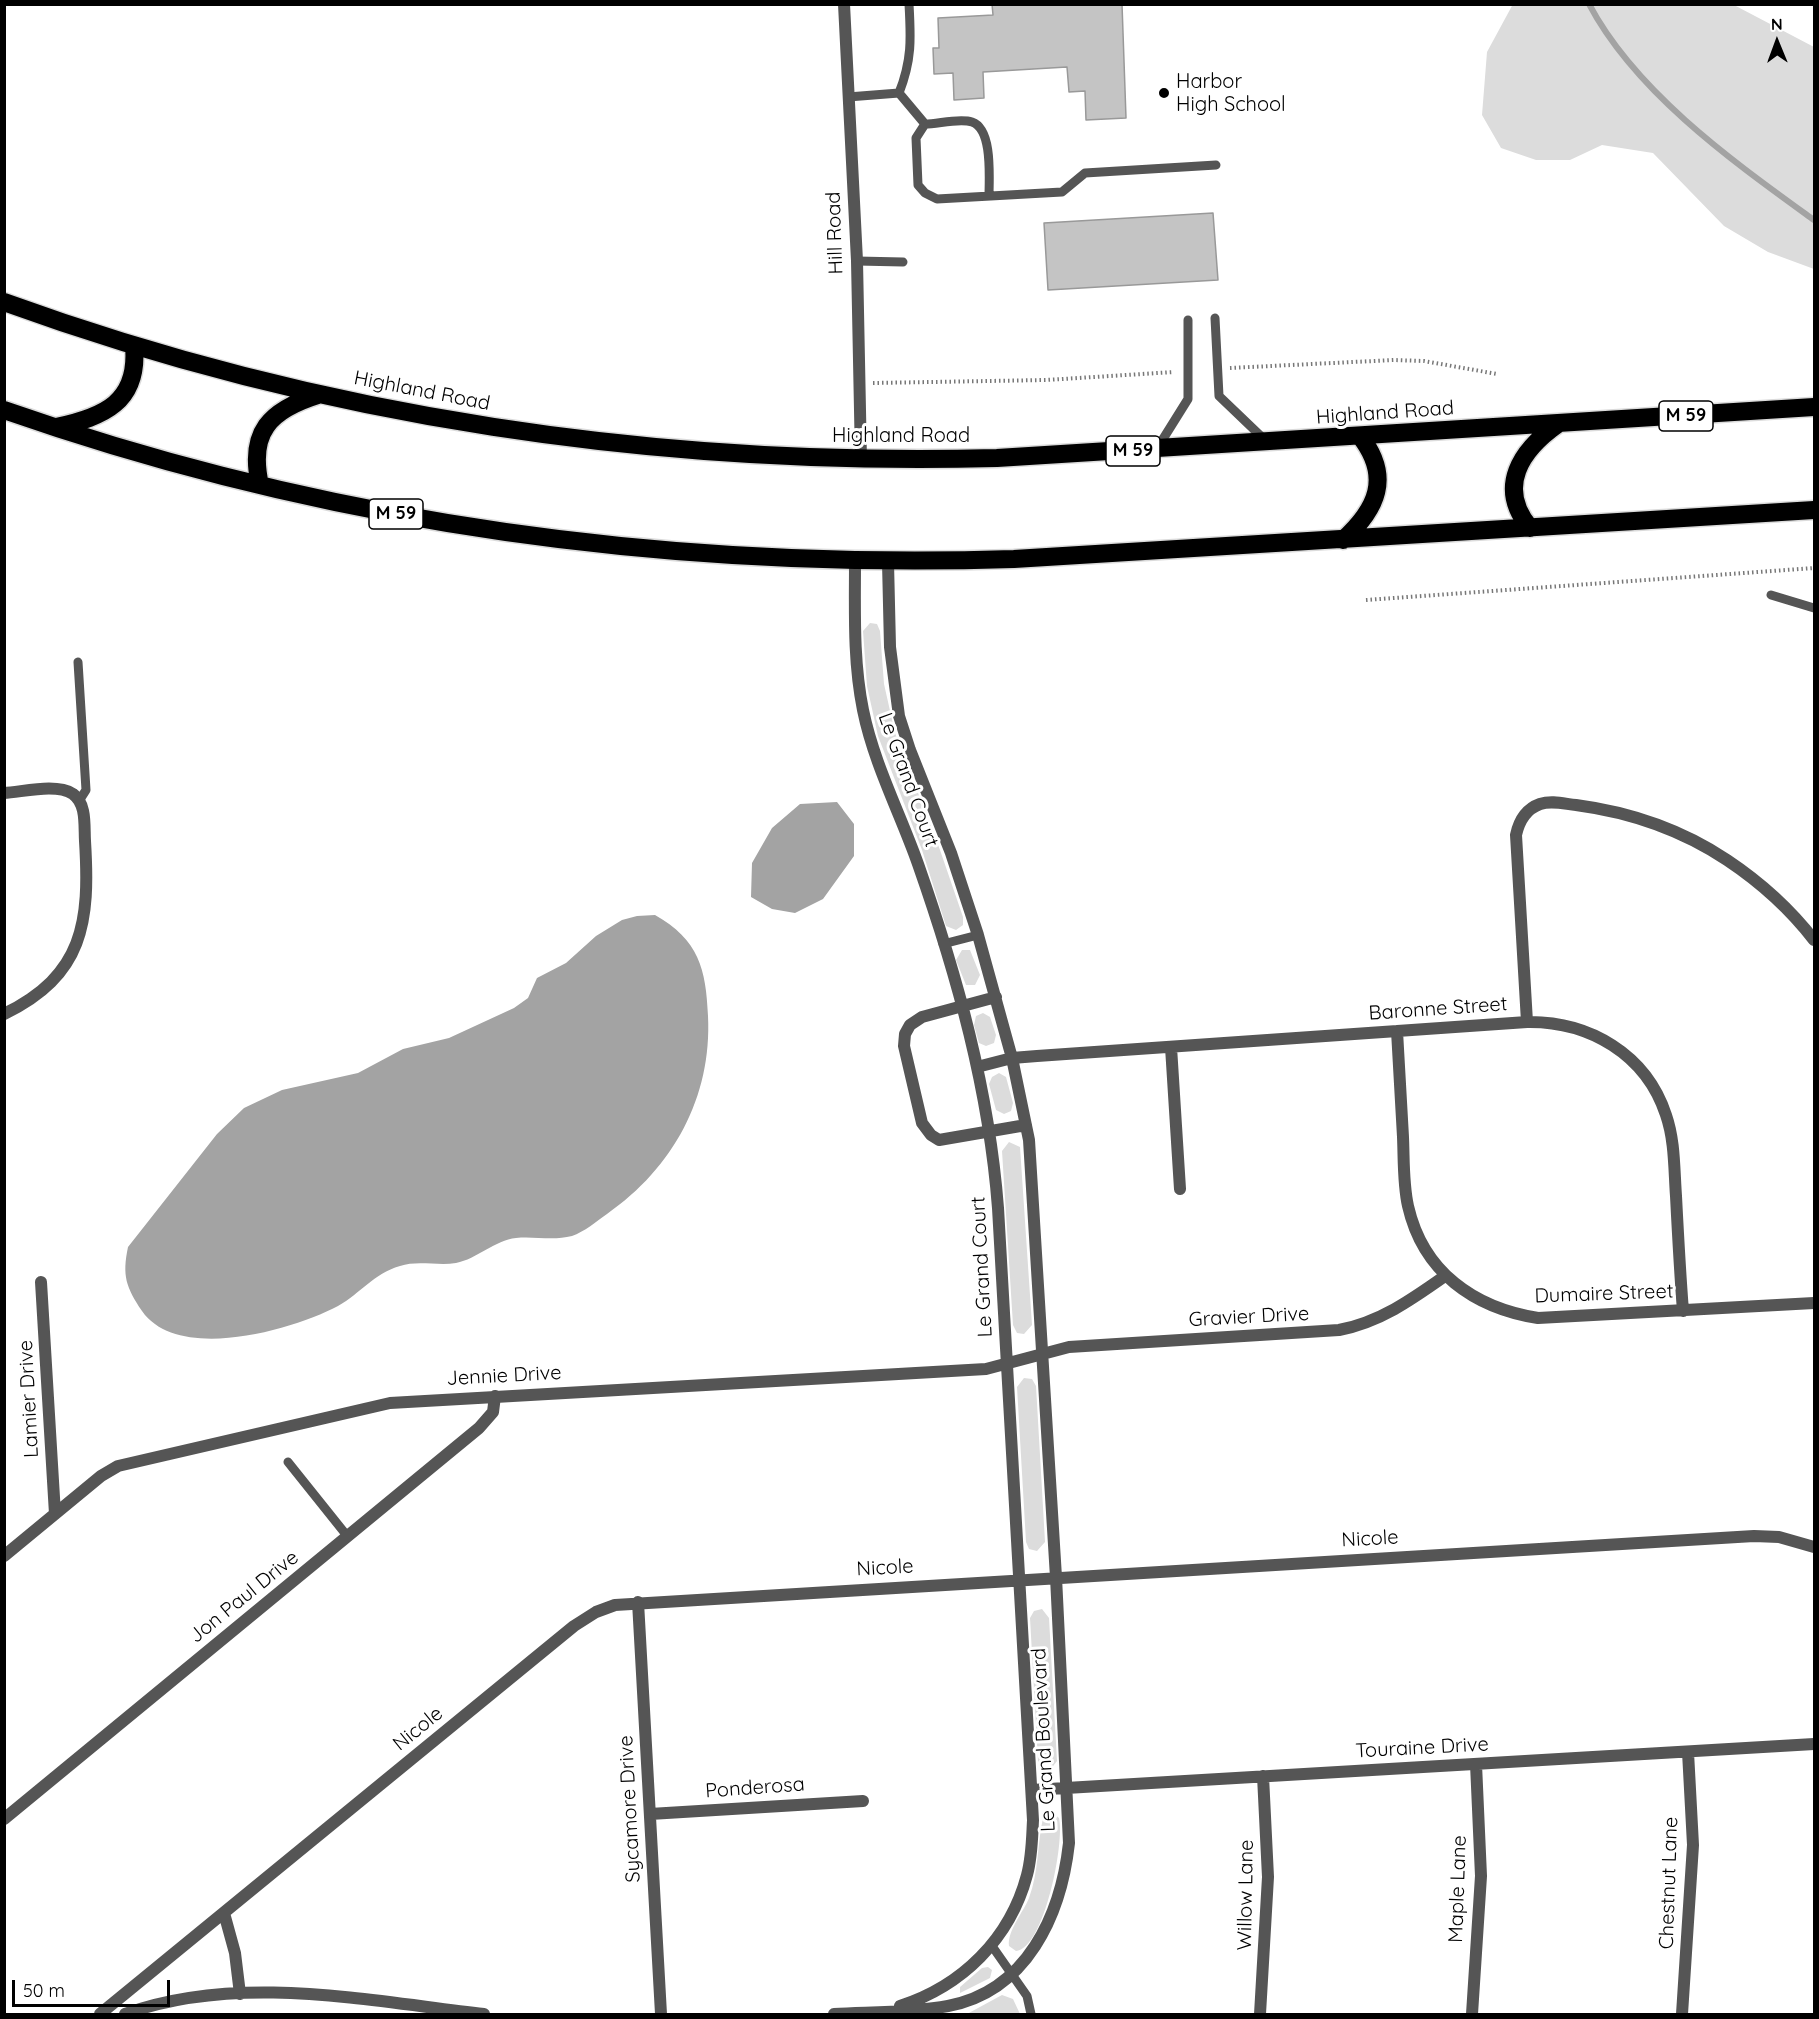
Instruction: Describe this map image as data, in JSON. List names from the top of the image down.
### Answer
{
  "streets": {
    "highway": ["Highland Road", "M 59"],
    "street": [
      "Hill Road",
      "Le Grand Court",
      "Baronne Street",
      "Dumaire Street",
      "Gravier Drive",
      "Jennie Drive",
      "Lamier Drive",
      "Nicole",
      "Jon Paul Drive",
      "Le Grand Boulevard",
      "Touraine Drive",
      "Ponderosa",
      "Sycamore Drive",
      "Chestnut Lane",
      "Maple Lane",
      "Willow Lane"
    ]
  },
  "crossings": [
    ["Hill Road", "Highland Road"],
    ["M 59", "Le Grand Court"],
    ["Le Grand Court", "Baronne Street"],
    ["Le Grand Court", "Gravier Drive"],
    ["Le Grand Court", "Jennie Drive"],
    ["Le Grand Court", "Le Grand Boulevard"],
    ["Baronne Street", "Dumaire Street"],
    ["Dumaire Street", "Gravier Drive"],
    ["Gravier Drive", "Jennie Drive"],
    ["Gravier Drive", "Le Grand Boulevard"],
    ["Jennie Drive", "Lamier Drive"],
    ["Jennie Drive", "Jon Paul Drive"],
    ["Jennie Drive", "Le Grand Boulevard"],
    ["Nicole", "Le Grand Boulevard"],
    ["Nicole", "Sycamore Drive"],
    ["Le Grand Boulevard", "Touraine Drive"],
    ["Touraine Drive", "Chestnut Lane"],
    ["Touraine Drive", "Maple Lane"],
    ["Touraine Drive", "Willow Lane"],
    ["Ponderosa", "Sycamore Drive"]
  ],
  "places": ["Harbor High School"],
  "scale_bar": "50 m",
  "north": "top"
}
